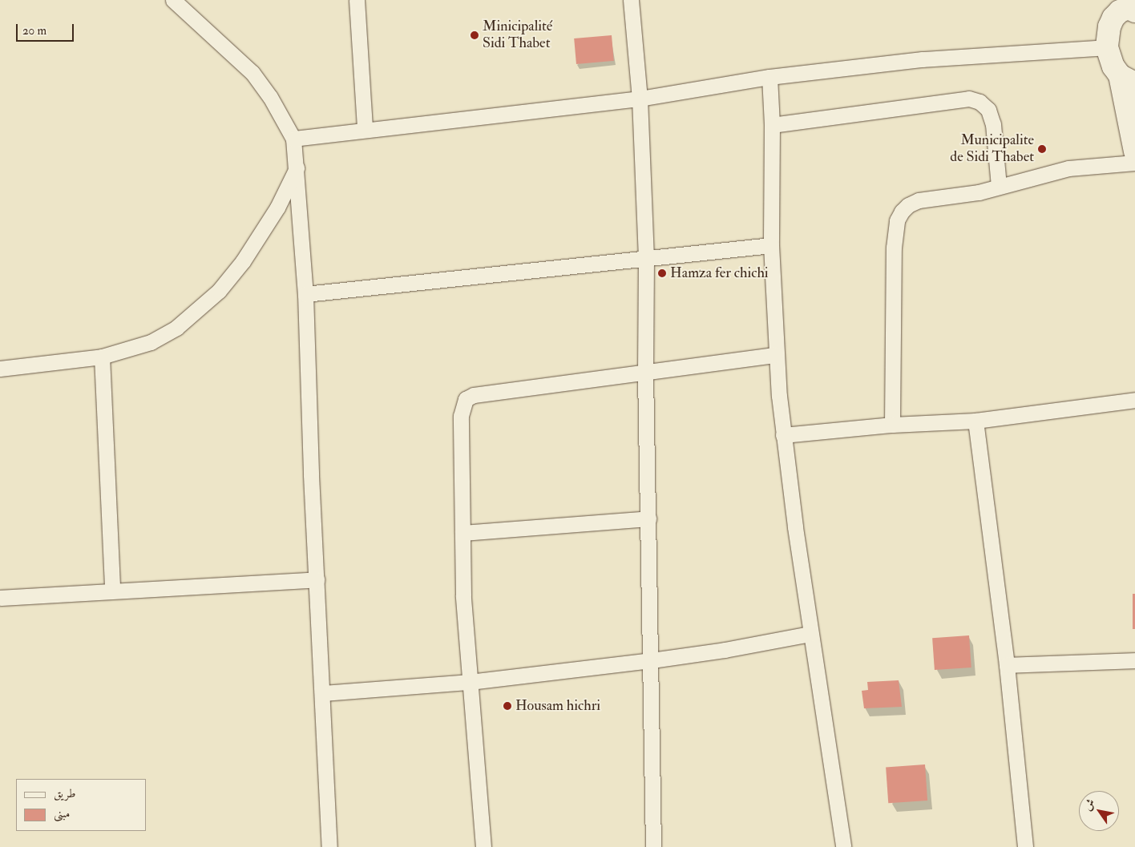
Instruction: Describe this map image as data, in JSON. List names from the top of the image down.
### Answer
{
  "places": [
    "Minicipalité Sidi Thabet",
    "Municipalite de Sidi Thabet",
    "Hamza fer chichi",
    "Housam hichri"
  ],
  "legend": ["طريق", "مبنى"],
  "scale_bar": "20 m",
  "north": "top left"
}
